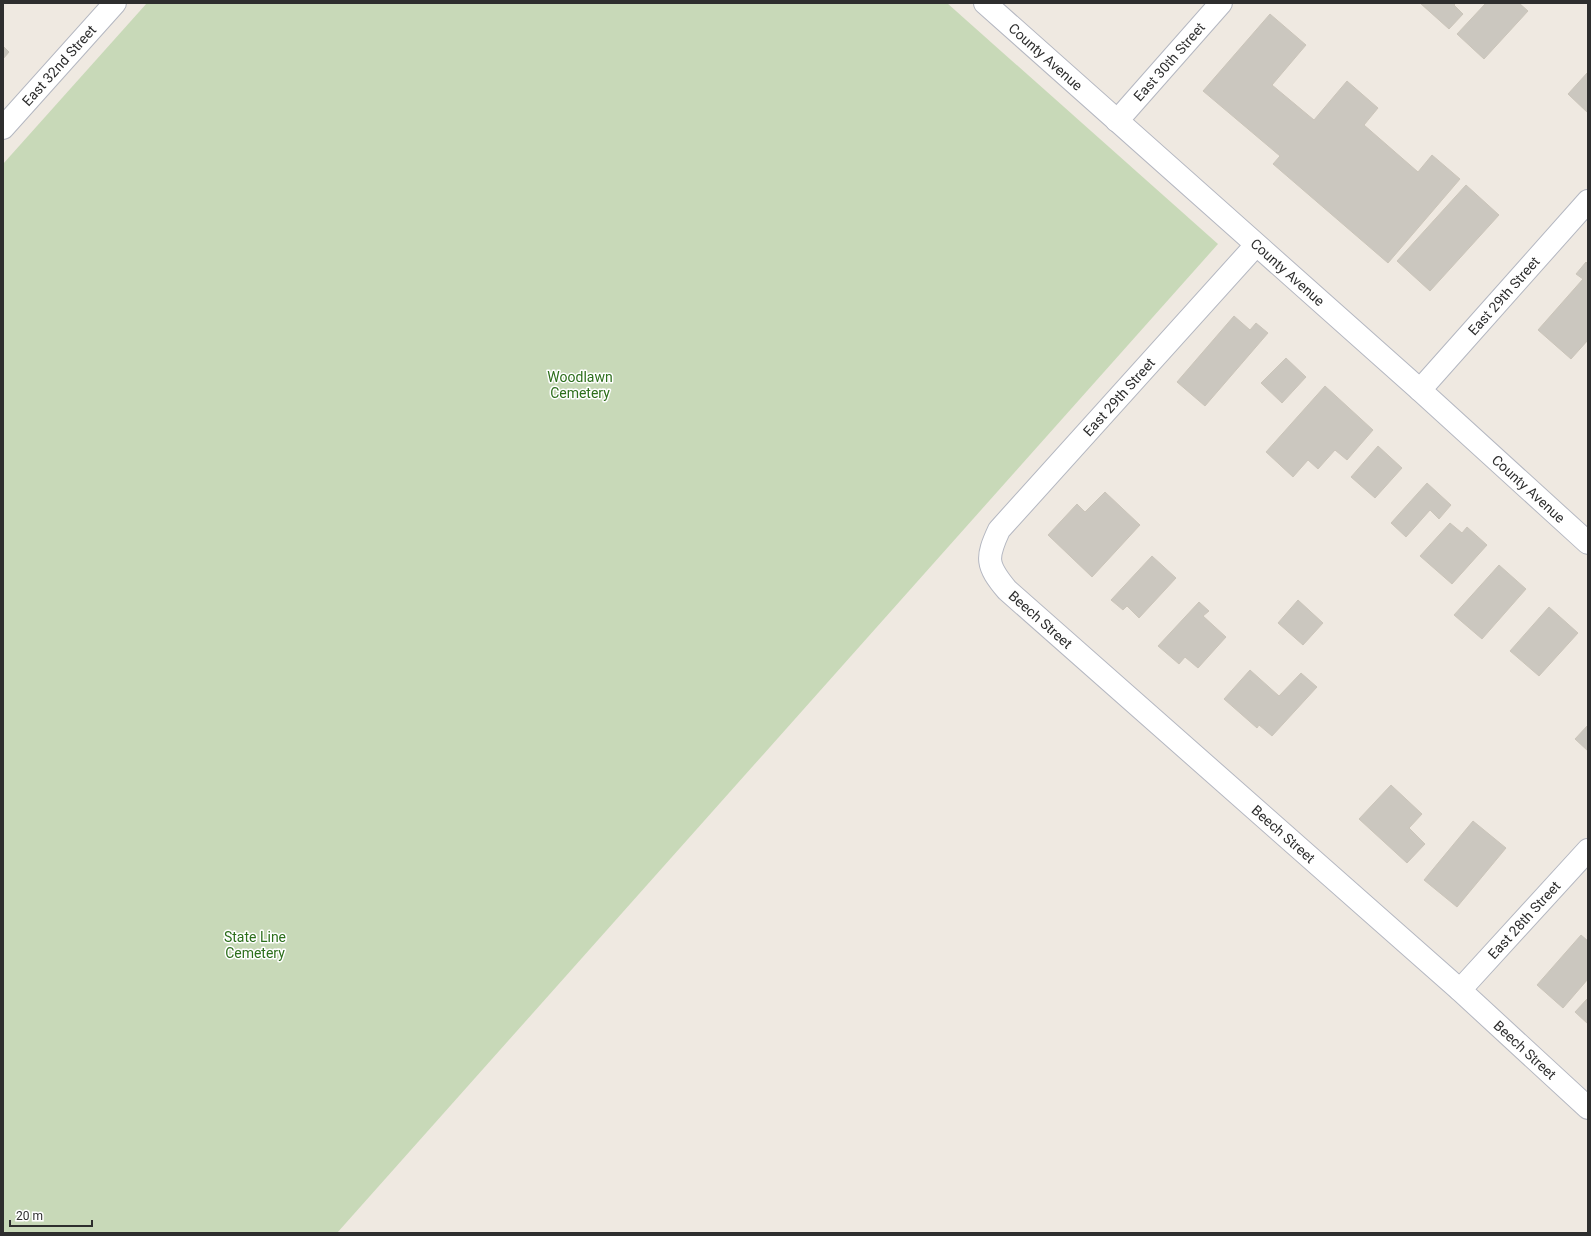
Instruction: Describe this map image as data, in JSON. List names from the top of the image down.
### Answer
{
  "streets": {
    "street": [
      "County Avenue",
      "East 30th Street",
      "East 32nd Street",
      "East 29th Street",
      "Beech Street",
      "East 28th Street"
    ]
  },
  "crossings": [
    ["County Avenue", "East 30th Street"],
    ["County Avenue", "East 29th Street"],
    ["East 29th Street", "Beech Street"],
    ["Beech Street", "East 28th Street"]
  ],
  "parks": ["Woodlawn Cemetery", "State Line Cemetery"],
  "scale_bar": "20 m"
}
